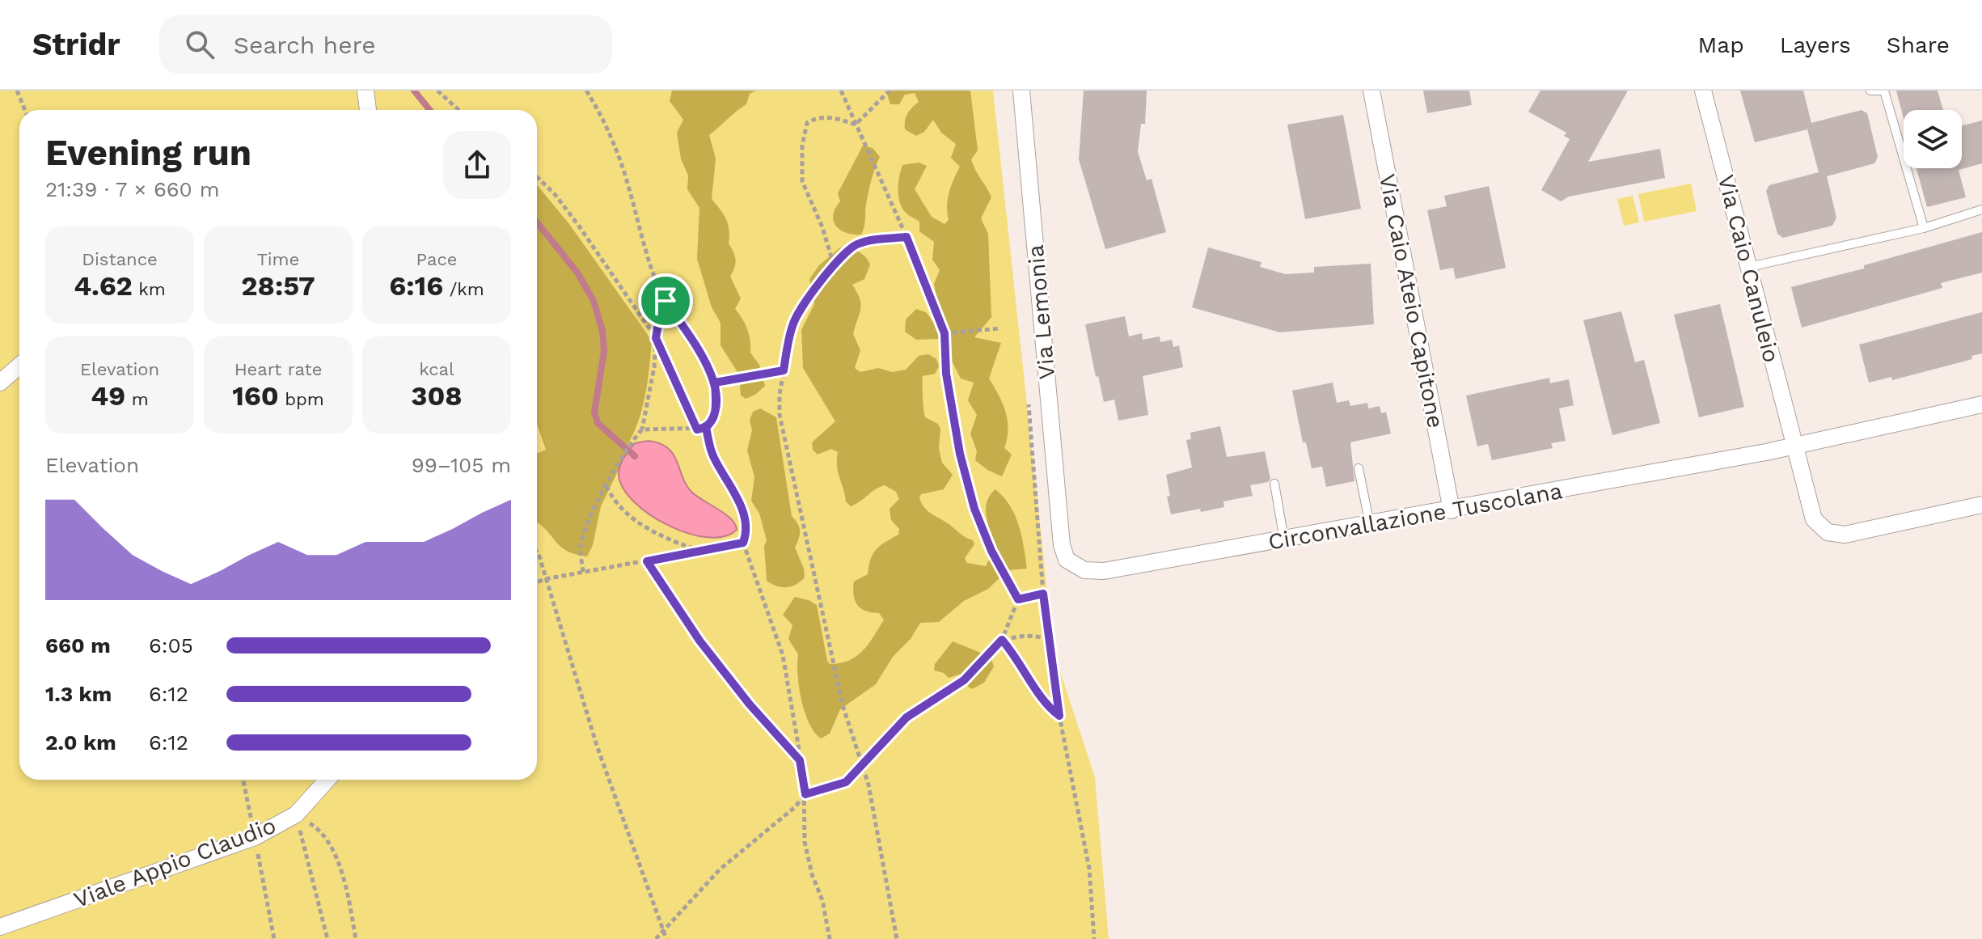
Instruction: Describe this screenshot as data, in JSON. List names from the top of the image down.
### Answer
{
  "streets": {
    "street": [
      "Via Caio Canuleio",
      "Via Caio Ateio Capitone",
      "Via Lemonia",
      "Circonvallazione Tuscolana",
      "Viale Appio Claudio"
    ]
  },
  "crossings": [
    ["Via Caio Canuleio", "Circonvallazione Tuscolana"],
    ["Via Caio Ateio Capitone", "Circonvallazione Tuscolana"],
    ["Via Lemonia", "Circonvallazione Tuscolana"]
  ],
  "page": {
    "header": "Stridr",
    "search": "Search here",
    "nav": ["Map", "Layers", "Share"],
    "heading": ["Evening run", "21:39 · 7 × 660 m"],
    "stats": [
      ["Distance", "4.62 km"],
      ["Time", "28:57"],
      ["Pace", "6:16 /km"],
      ["Elevation", "49 m"],
      ["Heart rate", "160 bpm"],
      ["kcal", "308"]
    ],
    "chart": ["Elevation", "99–105 m"],
    "list": [
      {
        "name": "660 m",
        "note": "6:05"
      },
      {
        "name": "1.3 km",
        "note": "6:12"
      },
      {
        "name": "2.0 km",
        "note": "6:12"
      }
    ]
  }
}
